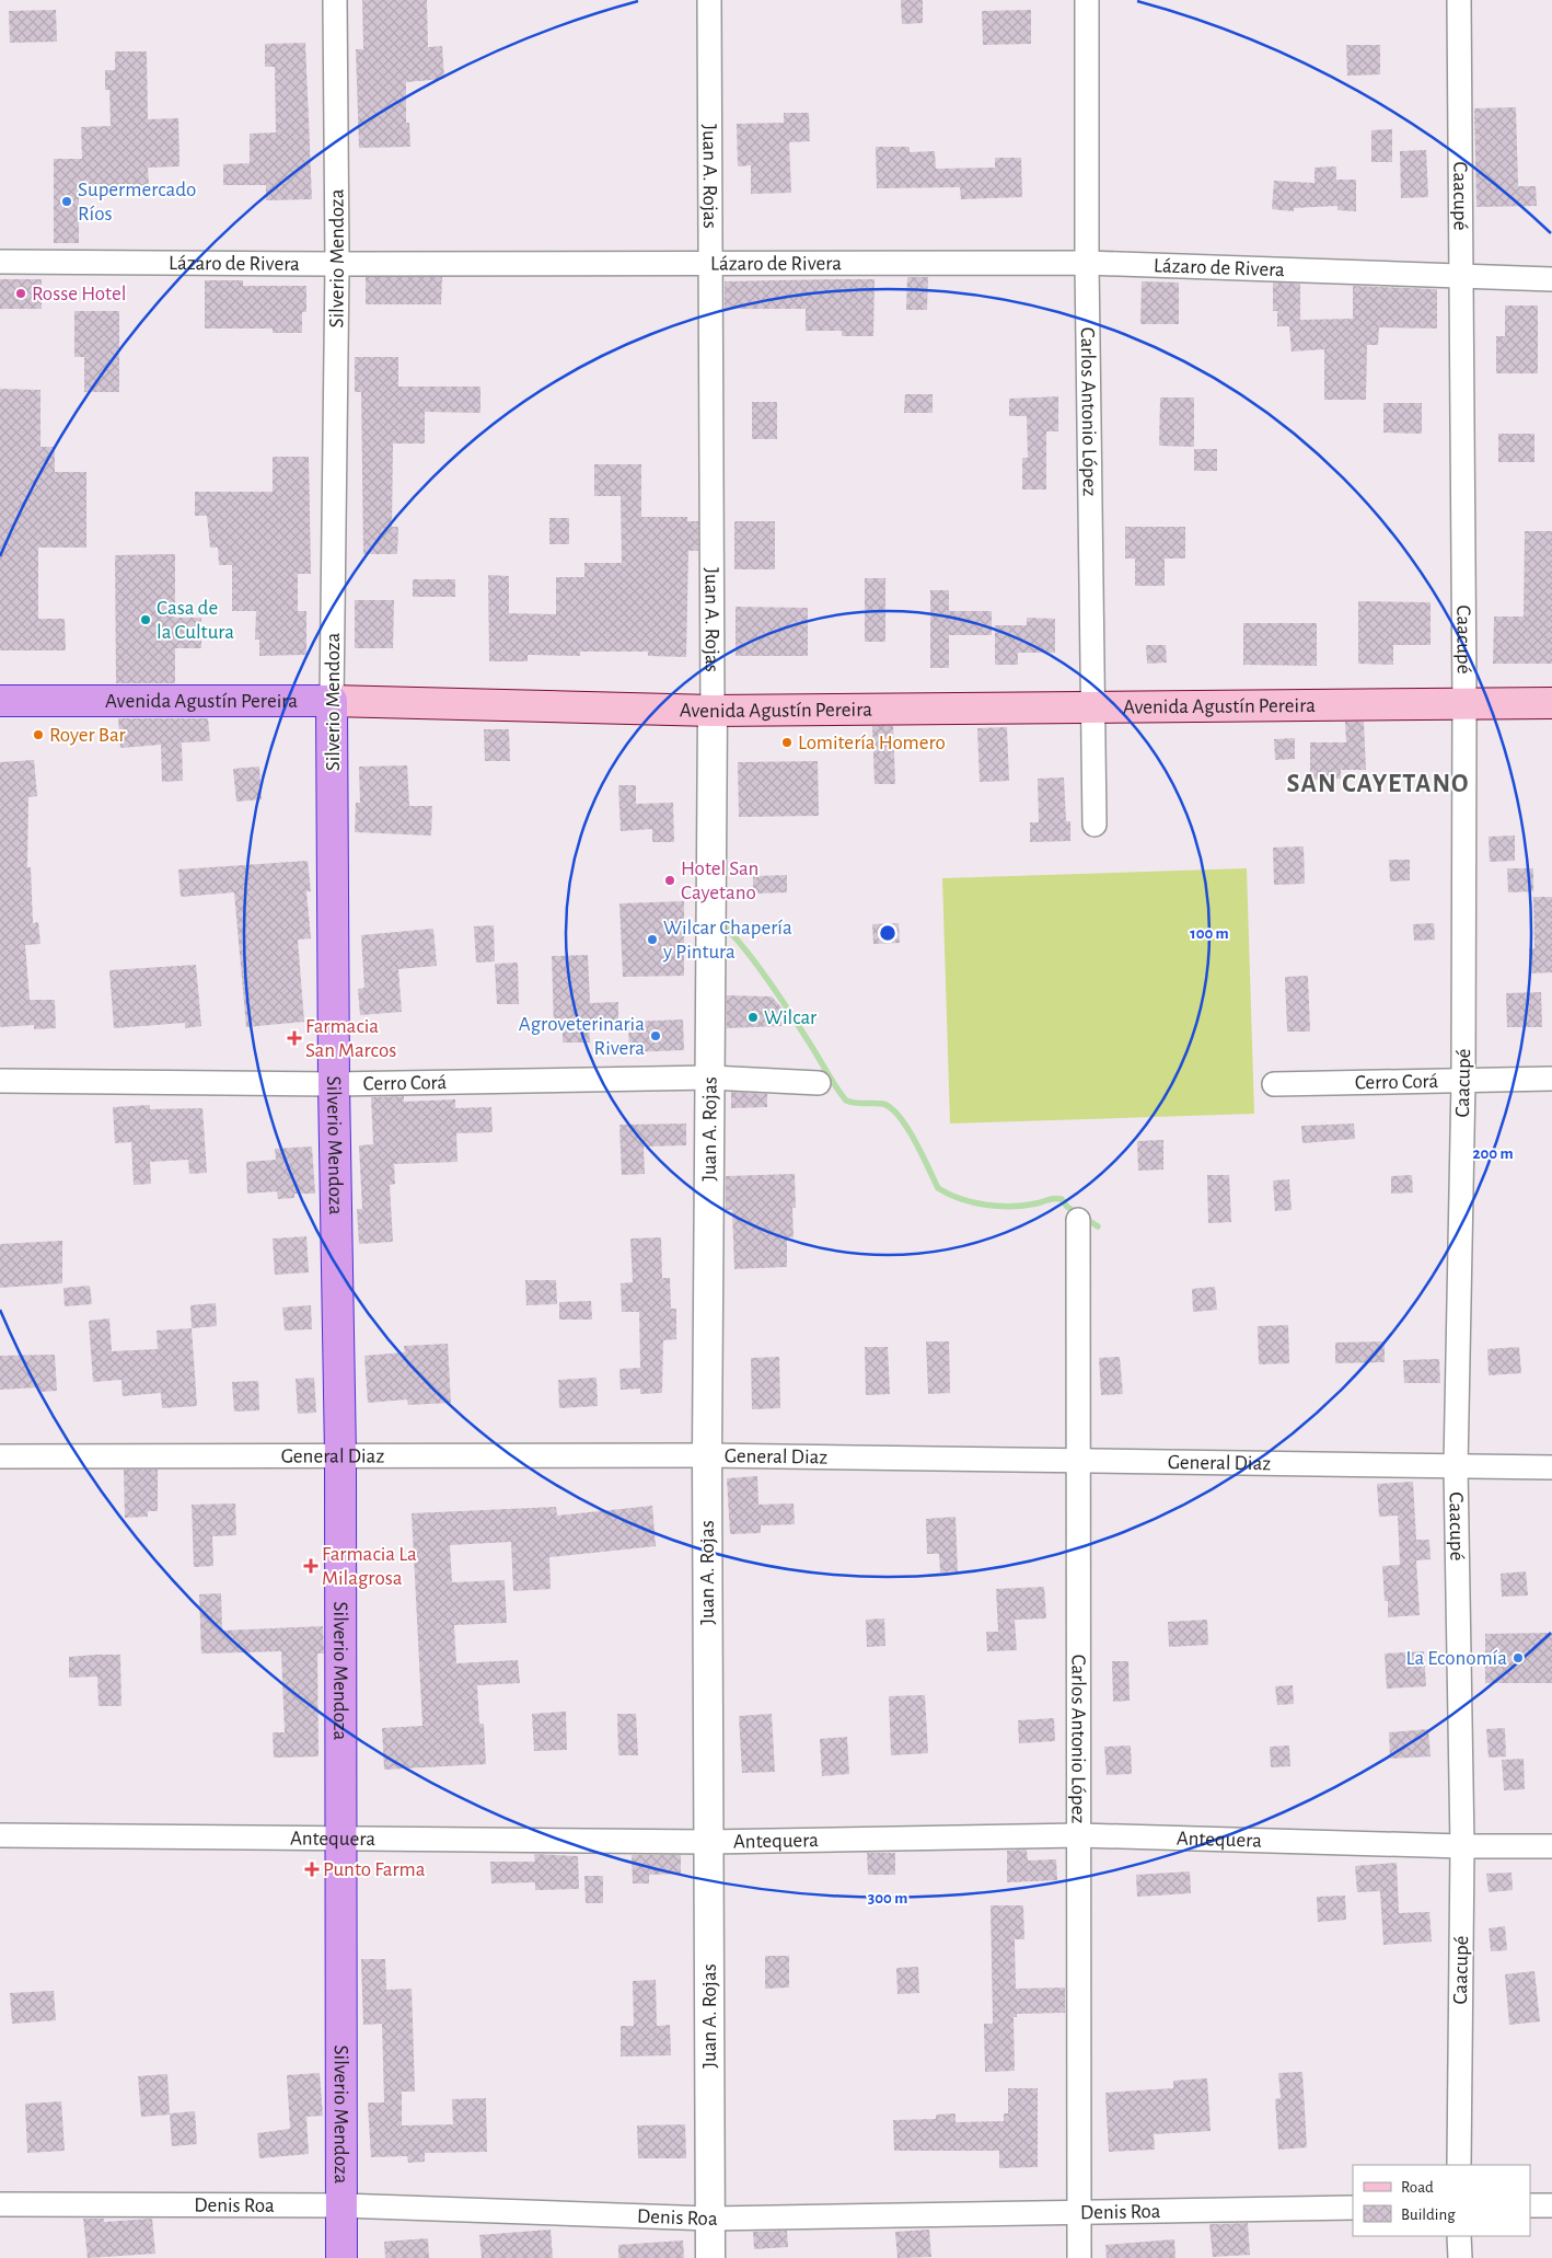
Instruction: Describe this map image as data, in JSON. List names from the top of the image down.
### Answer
{
  "streets": {
    "highway": ["Silverio Mendoza", "Avenida Agustín Pereira"],
    "street": [
      "Juan A. Rojas",
      "Caacupé",
      "Lázaro de Rivera",
      "Carlos Antonio López",
      "Cerro Corá",
      "General Diaz",
      "Antequera",
      "Denis Roa"
    ]
  },
  "crossings": [
    ["Juan A. Rojas", "Lázaro de Rivera"],
    ["Juan A. Rojas", "Avenida Agustín Pereira"],
    ["Juan A. Rojas", "Cerro Corá"],
    ["Juan A. Rojas", "General Diaz"],
    ["Juan A. Rojas", "Antequera"],
    ["Juan A. Rojas", "Denis Roa"],
    ["Caacupé", "Lázaro de Rivera"],
    ["Caacupé", "Avenida Agustín Pereira"],
    ["Caacupé", "Cerro Corá"],
    ["Caacupé", "General Diaz"],
    ["Caacupé", "Antequera"],
    ["Silverio Mendoza", "Lázaro de Rivera"],
    ["Silverio Mendoza", "Avenida Agustín Pereira"],
    ["Silverio Mendoza", "Cerro Corá"],
    ["Silverio Mendoza", "General Diaz"],
    ["Silverio Mendoza", "Antequera"],
    ["Silverio Mendoza", "Denis Roa"],
    ["Lázaro de Rivera", "Carlos Antonio López"],
    ["Carlos Antonio López", "Avenida Agustín Pereira"],
    ["Carlos Antonio López", "General Diaz"],
    ["Carlos Antonio López", "Antequera"],
    ["Carlos Antonio López", "Denis Roa"]
  ],
  "districts": ["SAN CAYETANO"],
  "places": {
    "other": [
      "Supermercado Ríos",
      "Rosse Hotel",
      "Casa de la Cultura",
      "Royer Bar",
      "Lomitería Homero",
      "Hotel San Cayetano",
      "Wilcar Chapería y Pintura",
      "Wilcar",
      "Agroveterinaria Rivera",
      "La Economía"
    ],
    "health": ["Farmacia San Marcos", "Farmacia La Milagrosa", "Punto Farma"]
  },
  "legend": ["Road", "Building"],
  "rings": ["100 m", "200 m", "300 m"]
}
